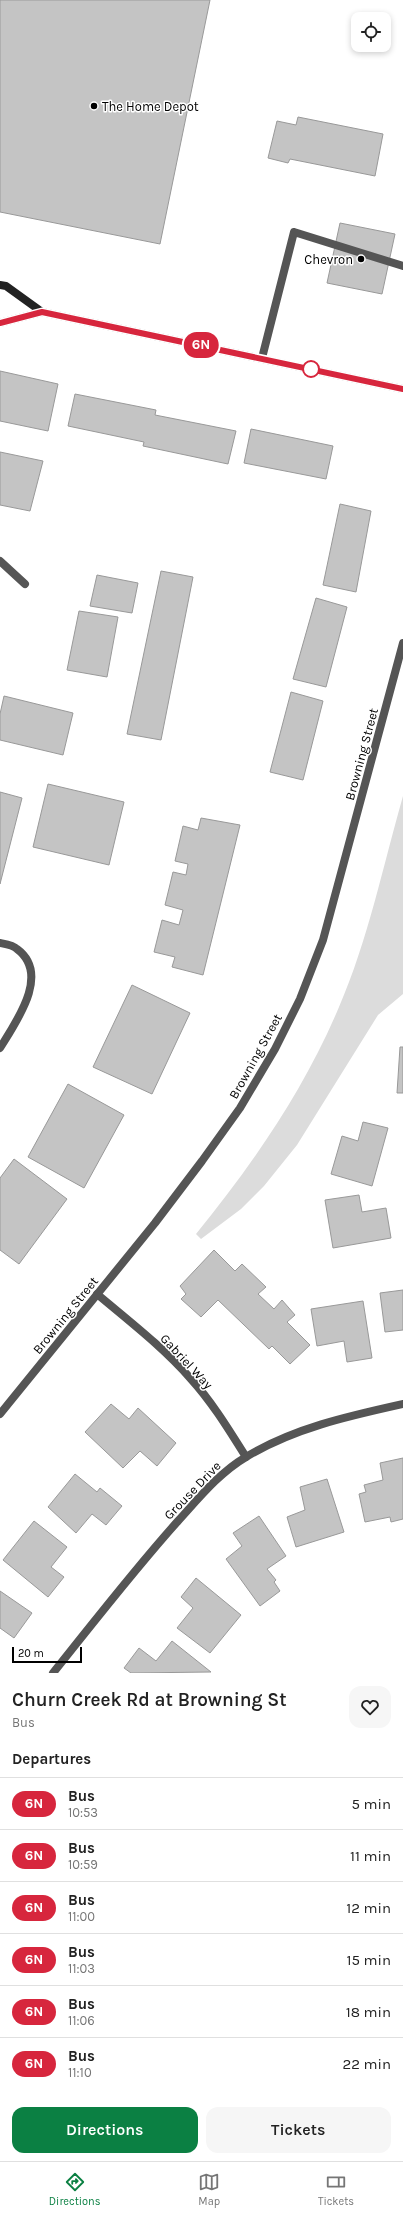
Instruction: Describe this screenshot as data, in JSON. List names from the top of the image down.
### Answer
{
  "streets": {
    "street": ["Browning Street", "Gabriel Way", "Grouse Drive"]
  },
  "crossings": [
    ["Browning Street", "Gabriel Way"],
    ["Gabriel Way", "Grouse Drive"]
  ],
  "places": ["The Home Depot", "Chevron"],
  "lines": ["bus line 6N"],
  "scale_bar": "20 m",
  "page": {
    "on_map": "6N",
    "scale": "20 m",
    "heading": [
      ["Churn Creek Rd at Browning St", "Bus"],
      "Departures"
    ],
    "list": [
      {
        "mark": "6N",
        "name": "Bus",
        "note": "10:53",
        "value": "5 min"
      },
      {
        "mark": "6N",
        "name": "Bus",
        "note": "10:59",
        "value": "11 min"
      },
      {
        "mark": "6N",
        "name": "Bus",
        "note": "11:00",
        "value": "12 min"
      },
      {
        "mark": "6N",
        "name": "Bus",
        "note": "11:03",
        "value": "15 min"
      },
      {
        "mark": "6N",
        "name": "Bus",
        "note": "11:06",
        "value": "18 min"
      },
      {
        "mark": "6N",
        "name": "Bus",
        "note": "11:10",
        "value": "22 min"
      }
    ],
    "buttons": ["Directions", "Tickets"],
    "tabs": ["Directions", "Map", "Tickets"]
  }
}
